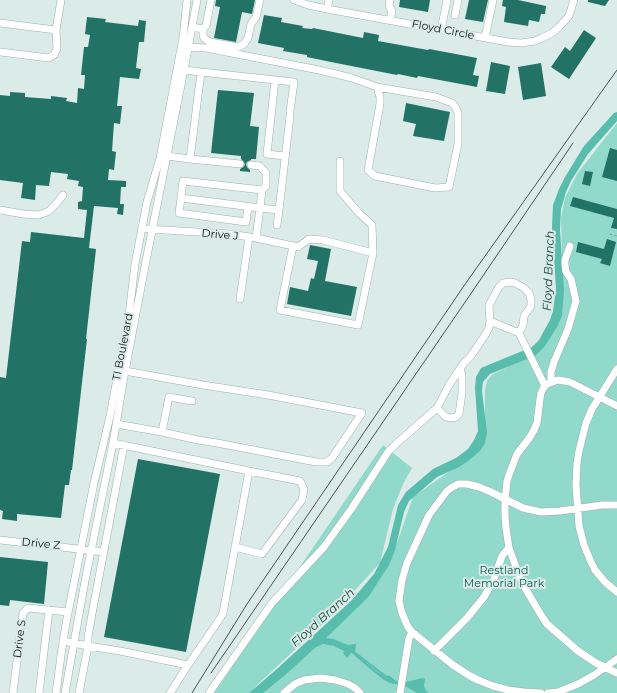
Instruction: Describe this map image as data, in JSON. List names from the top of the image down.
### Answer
{
  "streets": {
    "street": [
      "Floyd Circle",
      "Drive J",
      "TI Boulevard",
      "Drive Z",
      "Drive S"
    ]
  },
  "crossings": [
    ["Drive J", "TI Boulevard"],
    ["TI Boulevard", "Drive Z"],
    ["TI Boulevard", "Drive S"]
  ],
  "water": ["Floyd Branch"],
  "parks": ["Restland Memorial Park"]
}
